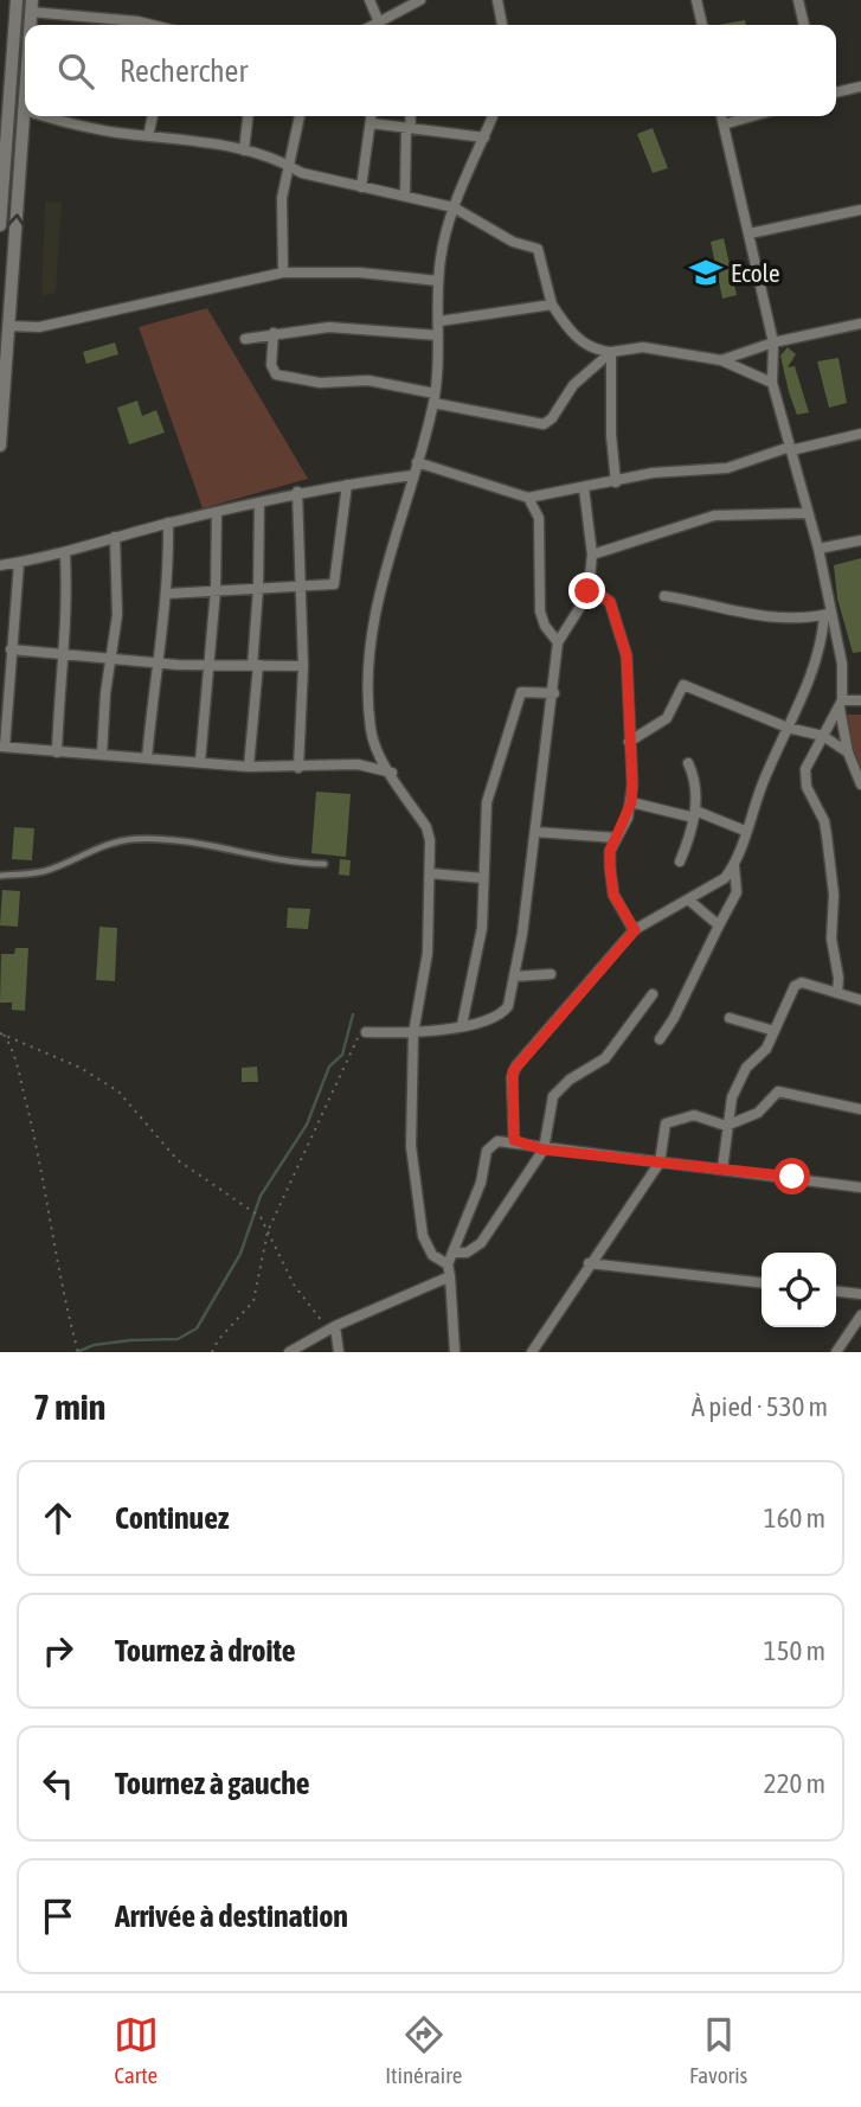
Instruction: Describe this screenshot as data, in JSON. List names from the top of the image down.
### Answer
{
  "places": {
    "school or university": ["Ecole"]
  },
  "page": {
    "search": "Rechercher",
    "heading": ["7 min", "À pied · 530 m"],
    "list": [
      ["Continuez", "160 m"],
      ["Tournez à droite", "150 m"],
      ["Tournez à gauche", "220 m"],
      "Arrivée à destination"
    ],
    "nav": ["Carte", "Itinéraire", "Favoris"]
  }
}
